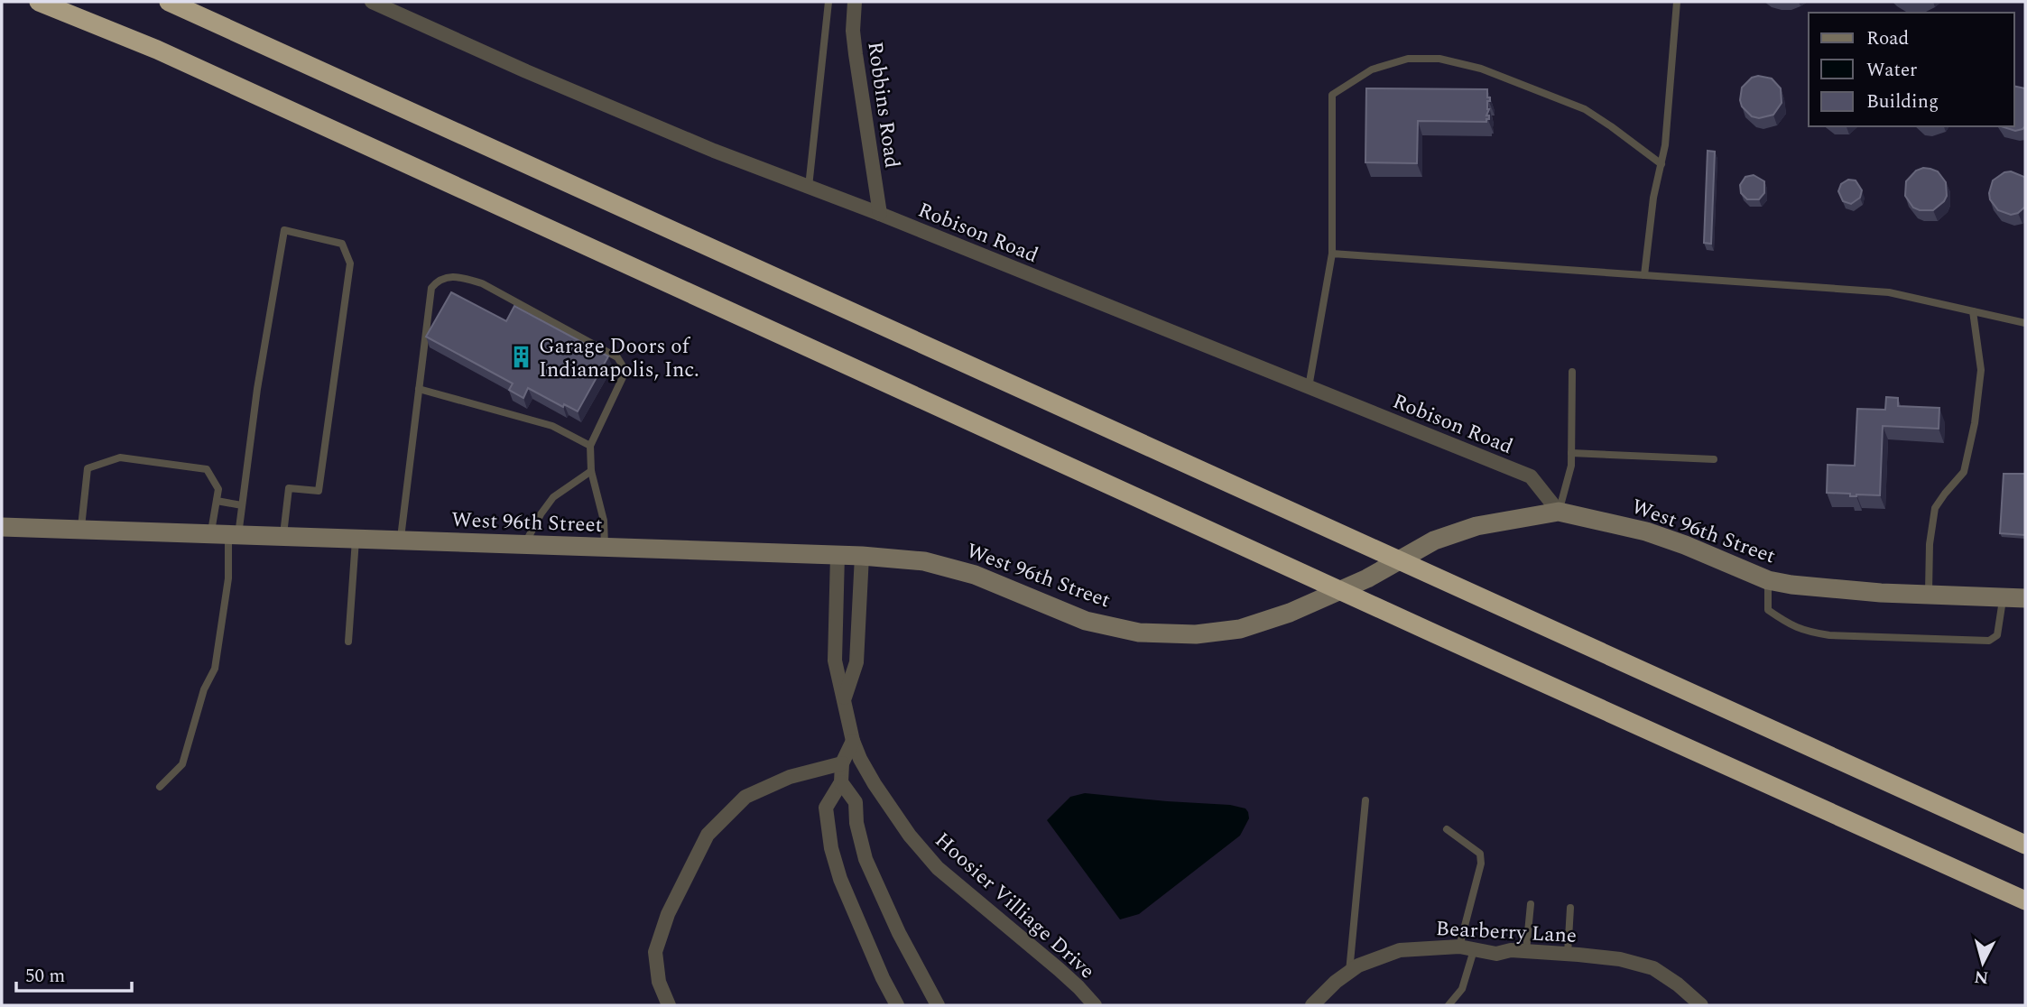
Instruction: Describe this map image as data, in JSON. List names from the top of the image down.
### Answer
{
  "streets": {
    "street": [
      "Robbins Road",
      "Robison Road",
      "West 96th Street",
      "Hoosier Villiage Drive",
      "Bearberry Lane"
    ]
  },
  "crossings": [
    ["Robbins Road", "Robison Road"],
    ["Robison Road", "West 96th Street"],
    ["West 96th Street", "Hoosier Villiage Drive"]
  ],
  "places": {
    "building": ["Garage Doors of Indianapolis, Inc."]
  },
  "legend": ["Road", "Water", "Building"],
  "scale_bar": "50 m",
  "north": "bottom"
}
